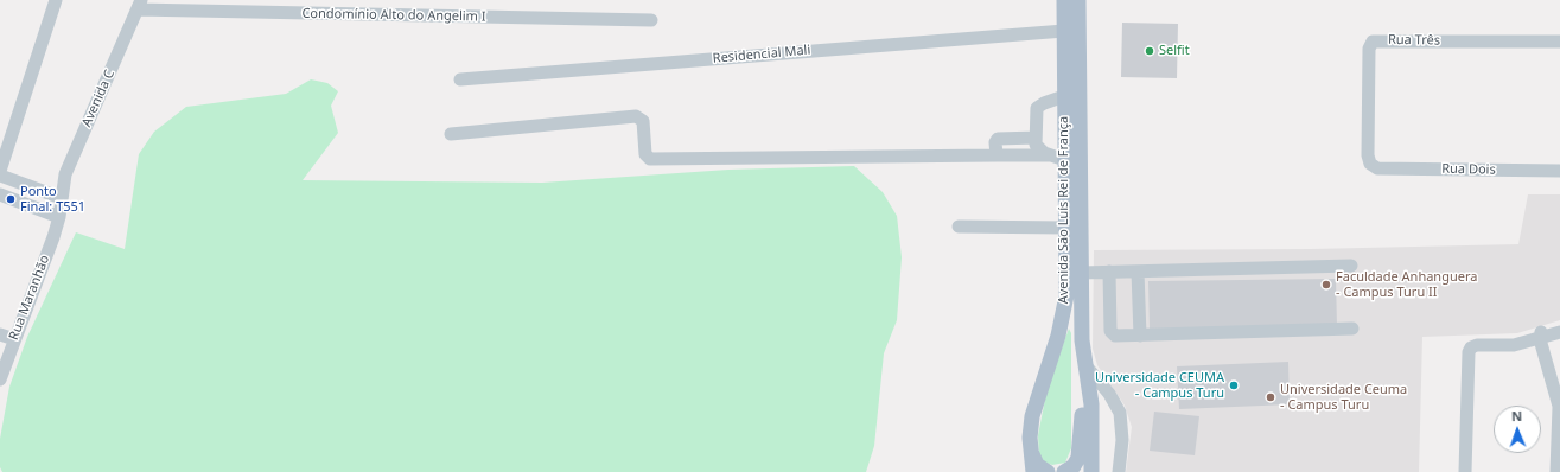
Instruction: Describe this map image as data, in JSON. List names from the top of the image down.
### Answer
{
  "streets": {
    "main road": ["Avenida São Luís Rei de França"],
    "street": [
      "Condomínio Alto do Angelim I",
      "Rua Três",
      "Residencial Mali",
      "Avenida C",
      "Rua Dois",
      "Rua Maranhão"
    ]
  },
  "crossings": [
    ["Condomínio Alto do Angelim I", "Avenida C"],
    ["Rua Três", "Rua Dois"],
    ["Residencial Mali", "Avenida São Luís Rei de França"],
    ["Avenida C", "Rua Maranhão"]
  ],
  "places": [
    "Selfit",
    "Ponto Final: T551",
    "Faculdade Anhanguera - Campus Turu II",
    "Universidade CEUMA - Campus Turu",
    "Universidade Ceuma - Campus Turu"
  ],
  "north": "top"
}
